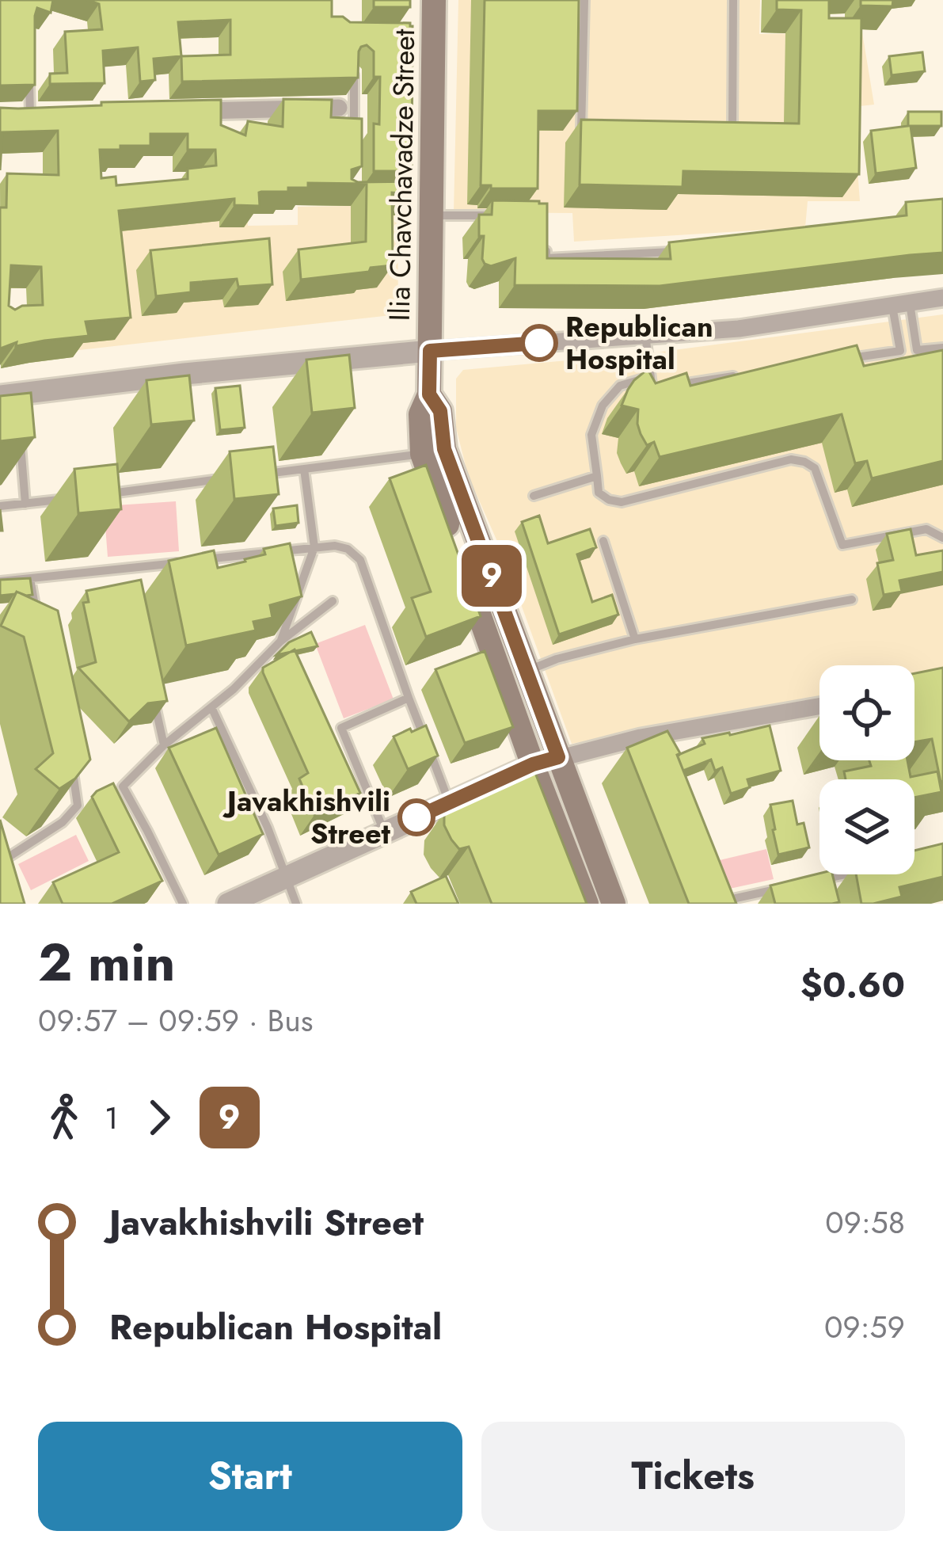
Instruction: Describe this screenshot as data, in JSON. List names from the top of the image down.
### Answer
{
  "streets": {
    "main road": ["Ilia Chavchavadze Street"]
  },
  "places": ["Republican Hospital", "Javakhishvili Street"],
  "lines": ["bus line 9"],
  "page": {
    "on_map": "9",
    "heading": ["2 min", "09:57 – 09:59 · Bus", "$0.60"],
    "legs": ["1", "9"],
    "list": [
      {
        "name": "Javakhishvili Street",
        "value": "09:58"
      },
      {
        "name": "Republican Hospital",
        "value": "09:59"
      }
    ],
    "buttons": ["Start", "Tickets"]
  }
}
